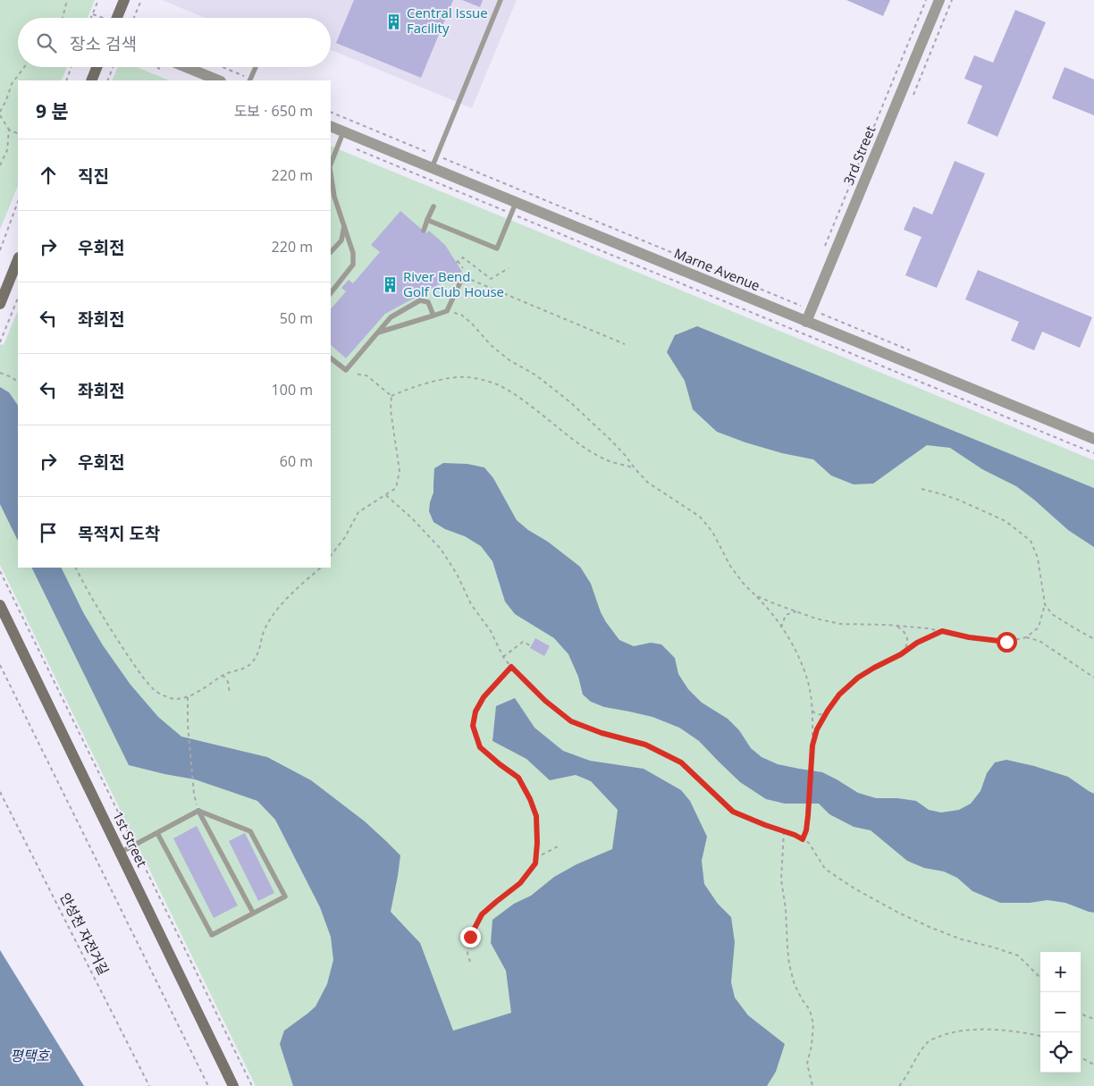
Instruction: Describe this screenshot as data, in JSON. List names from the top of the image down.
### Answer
{
  "streets": {
    "main road": ["1st Street"],
    "street": ["3rd Street", "Marne Avenue"],
    "path": ["안성천 자전거길"]
  },
  "crossings": [
    ["3rd Street", "Marne Avenue"]
  ],
  "water": ["평택호"],
  "places": {
    "building": ["Central Issue Facility", "River Bend Golf Club House"]
  },
  "page": {
    "search": "장소 검색",
    "heading": ["9 분", "도보 · 650 m"],
    "list": [
      ["직진", "220 m"],
      ["우회전", "220 m"],
      ["좌회전", "50 m"],
      ["좌회전", "100 m"],
      ["우회전", "60 m"],
      "목적지 도착"
    ],
    "map_buttons": ["+", "−"]
  }
}
